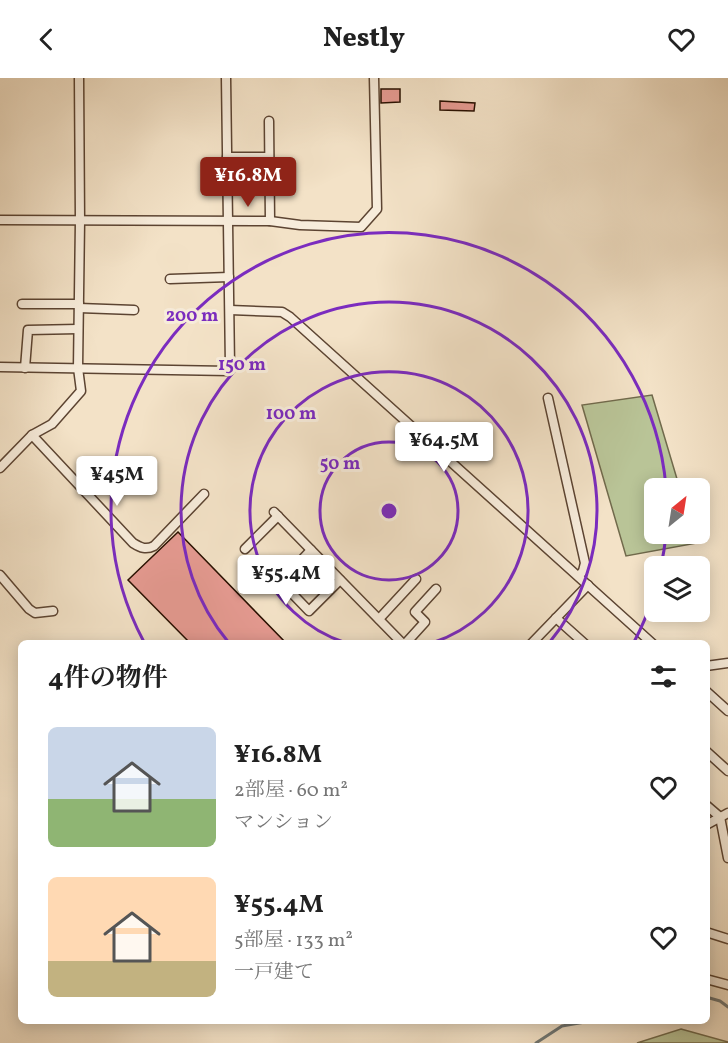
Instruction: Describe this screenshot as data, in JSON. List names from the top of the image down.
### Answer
{
  "north": "top right",
  "page": {
    "header": "Nestly",
    "price": [
      "¥16.8M",
      "¥64.5M",
      "¥45M",
      "¥55.4M"
    ],
    "heading": "4件の物件",
    "list": [
      {
        "name": "¥16.8M",
        "note": "2部屋 · 60 m² · マンション"
      },
      {
        "name": "¥55.4M",
        "note": "5部屋 · 133 m² · 一戸建て"
      }
    ]
  },
  "rings": [
    "200 m",
    "150 m",
    "100 m",
    "50 m"
  ]
}
